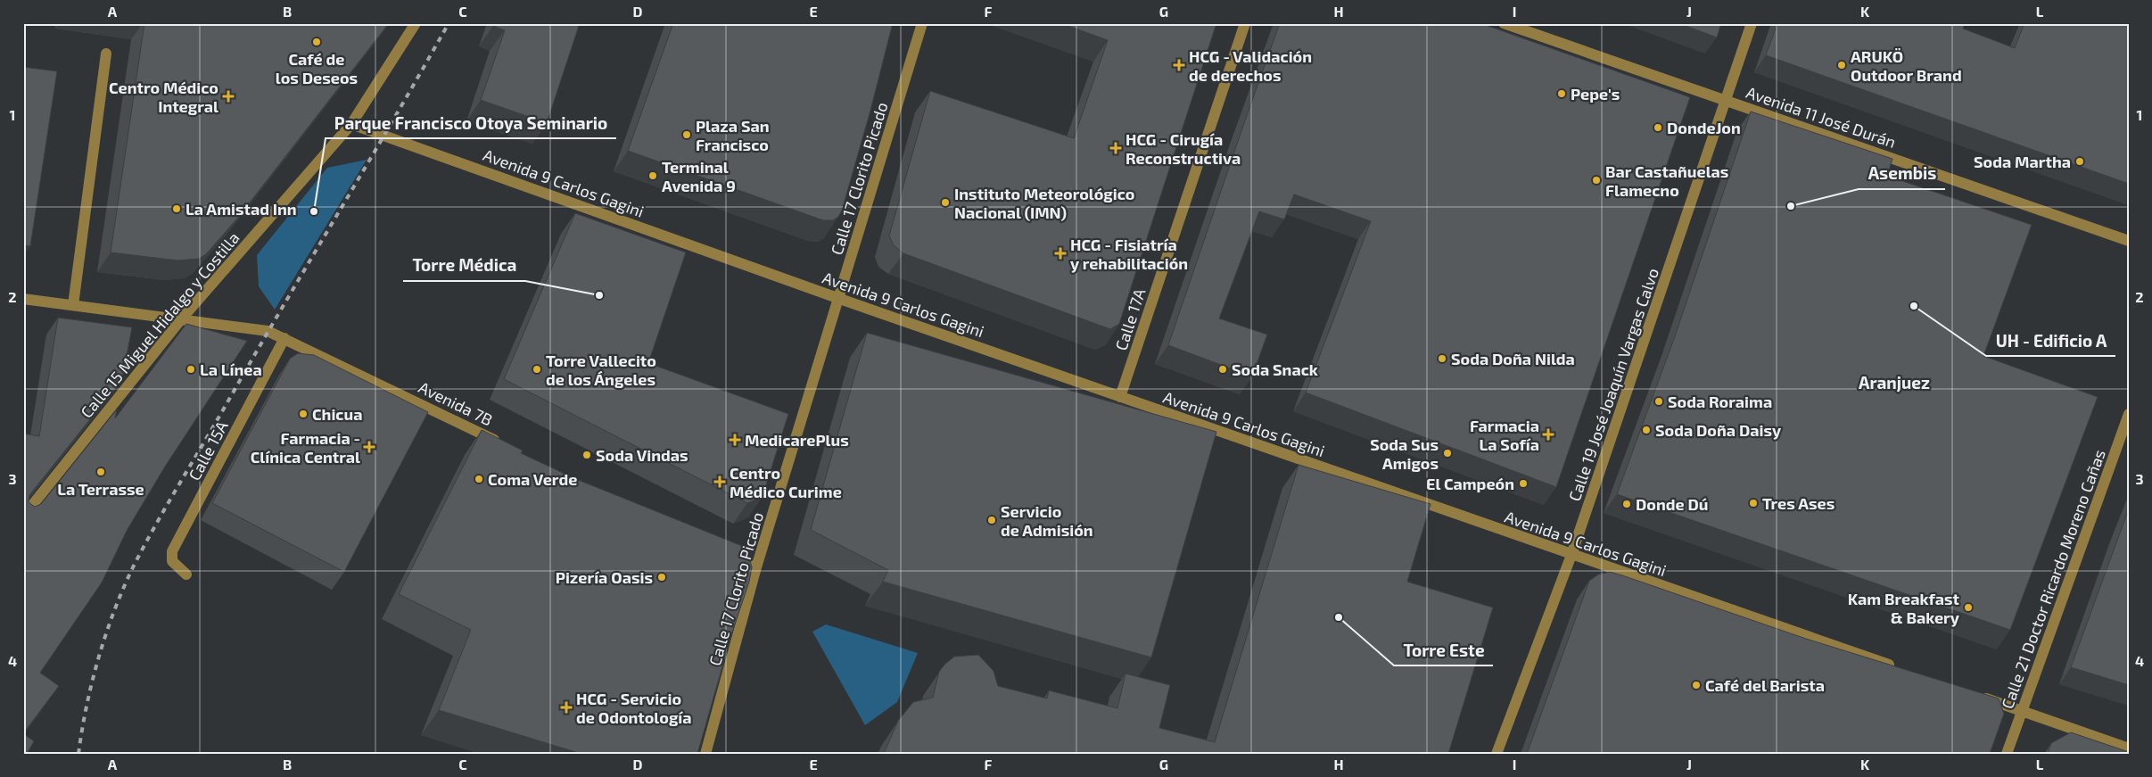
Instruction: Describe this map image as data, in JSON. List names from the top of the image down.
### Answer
{
  "streets": {
    "street": [
      "Avenida 11 José Durán",
      "Calle 17 Clorito Picado",
      "Avenida 9 Carlos Gagini",
      "Calle 17A",
      "Calle 15 Miguel Hidalgo y Costilla",
      "Calle 19 José Joaquín Vargas Calvo",
      "Avenida 7B",
      "Calle 15A",
      "Calle 21 Doctor Ricardo Moreno Cañas"
    ]
  },
  "crossings": [
    ["Avenida 11 José Durán", "Calle 19 José Joaquín Vargas Calvo"],
    ["Calle 17 Clorito Picado", "Avenida 9 Carlos Gagini"],
    ["Avenida 9 Carlos Gagini", "Calle 17A"],
    ["Avenida 9 Carlos Gagini", "Calle 15 Miguel Hidalgo y Costilla"],
    ["Avenida 9 Carlos Gagini", "Calle 19 José Joaquín Vargas Calvo"],
    ["Calle 15 Miguel Hidalgo y Costilla", "Avenida 7B"],
    ["Avenida 7B", "Calle 15A"]
  ],
  "districts": ["Aranjuez"],
  "places": {
    "other": [
      "Café de los Deseos",
      "ARUKÖ Outdoor Brand",
      "Pepe's",
      "DondeJon",
      "Plaza San Francisco",
      "Soda Martha",
      "Terminal Avenida 9",
      "Bar Castañuelas Flamecno",
      "Instituto Meteorológico Nacional (IMN)",
      "Asembis",
      "La Amistad Inn",
      "Parque Francisco Otoya Seminario",
      "Torre Médica",
      "UH - Edificio A",
      "Soda Doña Nilda",
      "La Línea",
      "Torre Vallecito de los Ángeles",
      "Soda Snack",
      "Soda Roraima",
      "Chicua",
      "Soda Doña Daisy",
      "Soda Sus Amigos",
      "Soda Vindas",
      "La Terrasse",
      "Coma Verde",
      "El Campeón",
      "Tres Ases",
      "Donde Dú",
      "Servicio de Admisión",
      "Pizería Oasis",
      "Kam Breakfast & Bakery",
      "Torre Este",
      "Café del Barista"
    ],
    "health": [
      "HCG - Validación de derechos",
      "Centro Médico Integral",
      "HCG - Cirugía Reconstructiva",
      "HCG - Fisiatría y rehabilitación",
      "Farmacia La Sofía",
      "MedicarePlus",
      "Farmacia - Clínica Central",
      "Centro Médico Curime",
      "HCG - Servicio de Odontología"
    ]
  },
  "grid": {
    "columns": [
      "A",
      "B",
      "C",
      "D",
      "E",
      "F",
      "G",
      "H",
      "I",
      "J",
      "K",
      "L"
    ],
    "rows": [
      "1",
      "2",
      "3",
      "4"
    ]
  }
}
